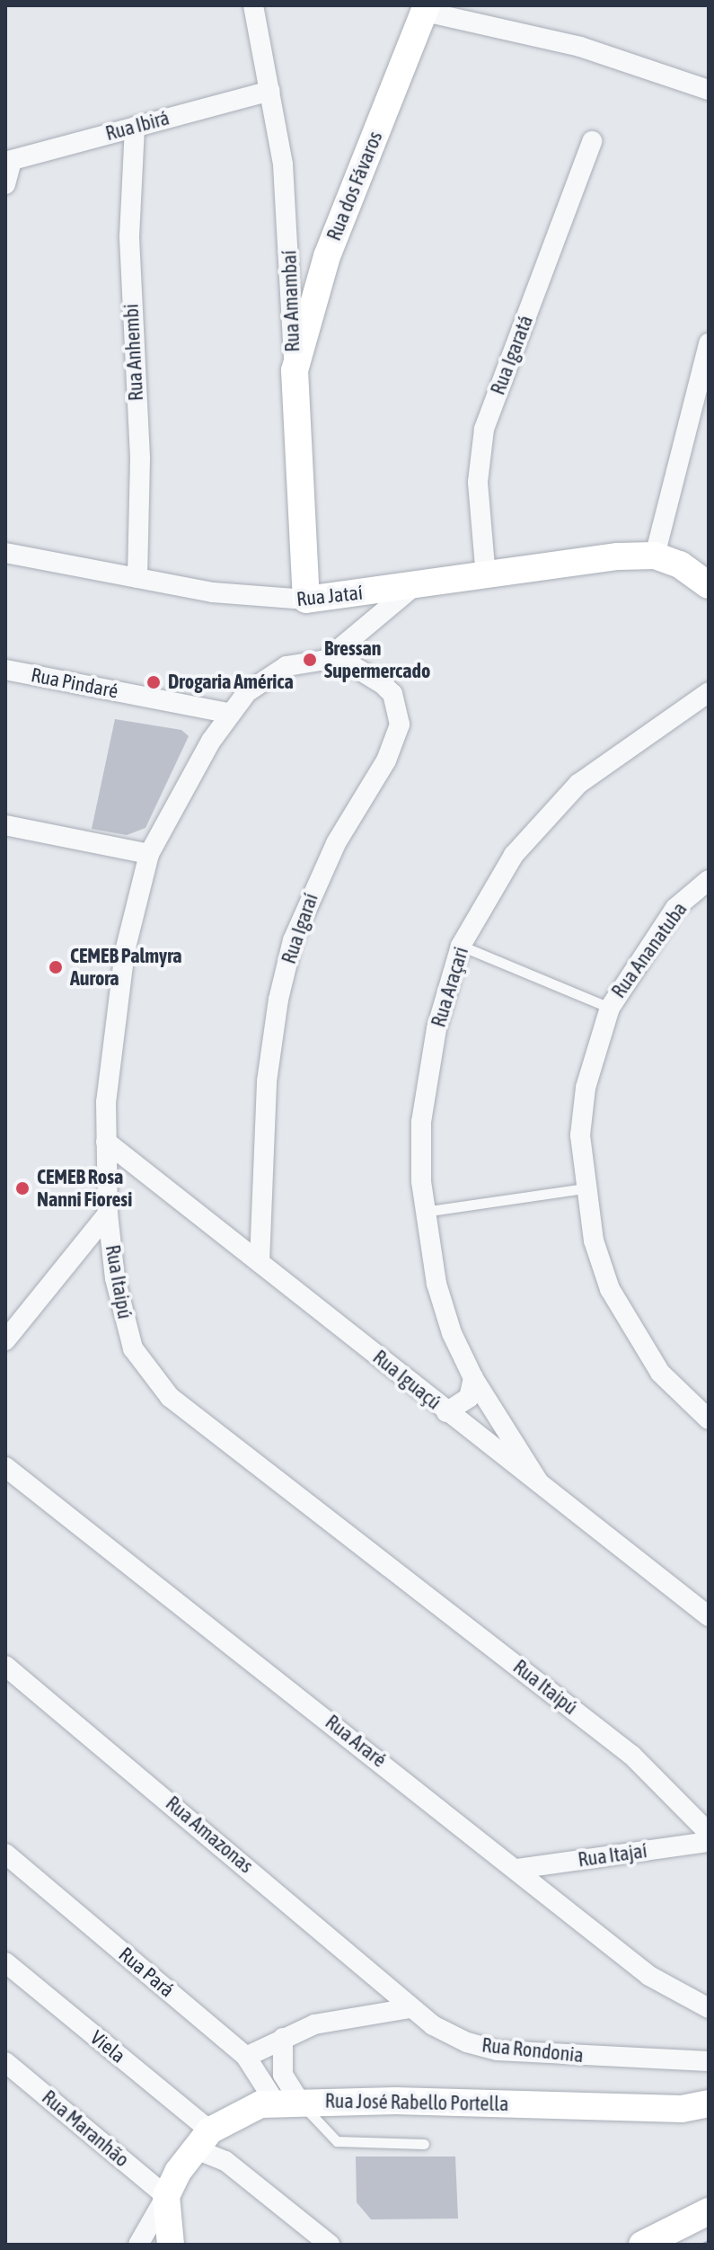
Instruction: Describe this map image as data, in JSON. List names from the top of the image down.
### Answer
{
  "streets": {
    "street": [
      "Rua Ibirá",
      "Rua dos Fávaros",
      "Rua Amambaí",
      "Rua Anhembi",
      "Rua Igaratá",
      "Rua Jataí",
      "Rua Pindaré",
      "Rua Igaraí",
      "Rua Ananatuba",
      "Rua Araçari",
      "Rua Itaipú",
      "Rua Iguaçú",
      "Rua Araré",
      "Rua Amazonas",
      "Rua Itajaí",
      "Rua Pará",
      "Viela",
      "Rua Rondonia",
      "Rua José Rabello Portella",
      "Rua Maranhão"
    ]
  },
  "crossings": [
    ["Rua Ibirá", "Rua Amambaí"],
    ["Rua Ibirá", "Rua Anhembi"],
    ["Rua dos Fávaros", "Rua Amambaí"],
    ["Rua Amambaí", "Rua Jataí"],
    ["Rua Anhembi", "Rua Jataí"],
    ["Rua Igaratá", "Rua Jataí"],
    ["Rua Pindaré", "Rua Itaipú"],
    ["Rua Igaraí", "Rua Itaipú"],
    ["Rua Igaraí", "Rua Iguaçú"],
    ["Rua Araçari", "Rua Iguaçú"],
    ["Rua Itaipú", "Rua Iguaçú"],
    ["Rua Araré", "Rua Itajaí"],
    ["Rua Amazonas", "Rua Rondonia"],
    ["Rua Pará", "Rua José Rabello Portella"],
    ["Viela", "Rua José Rabello Portella"],
    ["Rua José Rabello Portella", "Rua Maranhão"]
  ],
  "places": [
    "Bressan Supermercado",
    "Drogaria América",
    "CEMEB Palmyra Aurora",
    "CEMEB Rosa Nanni Fioresi"
  ]
}
